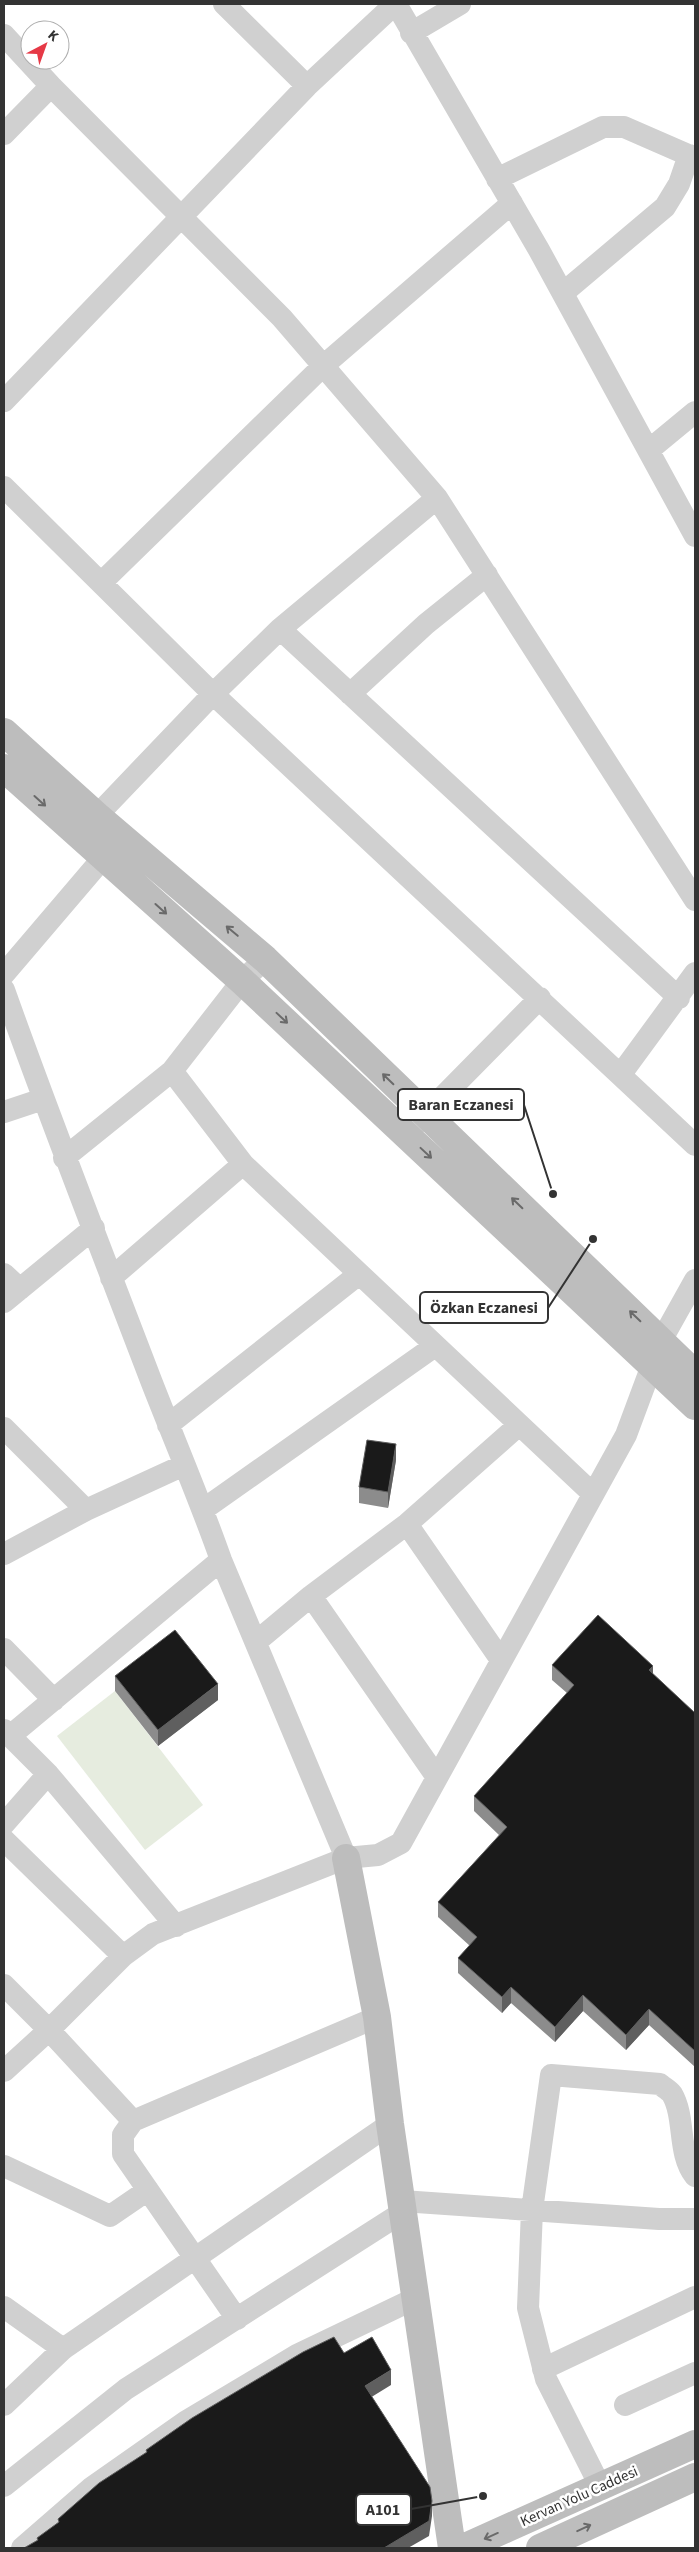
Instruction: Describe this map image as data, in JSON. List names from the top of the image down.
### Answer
{
  "streets": {
    "street": ["Kervan Yolu Caddesi"]
  },
  "places": ["Baran Eczanesi", "Özkan Eczanesi", "A101"],
  "north": "top right"
}
